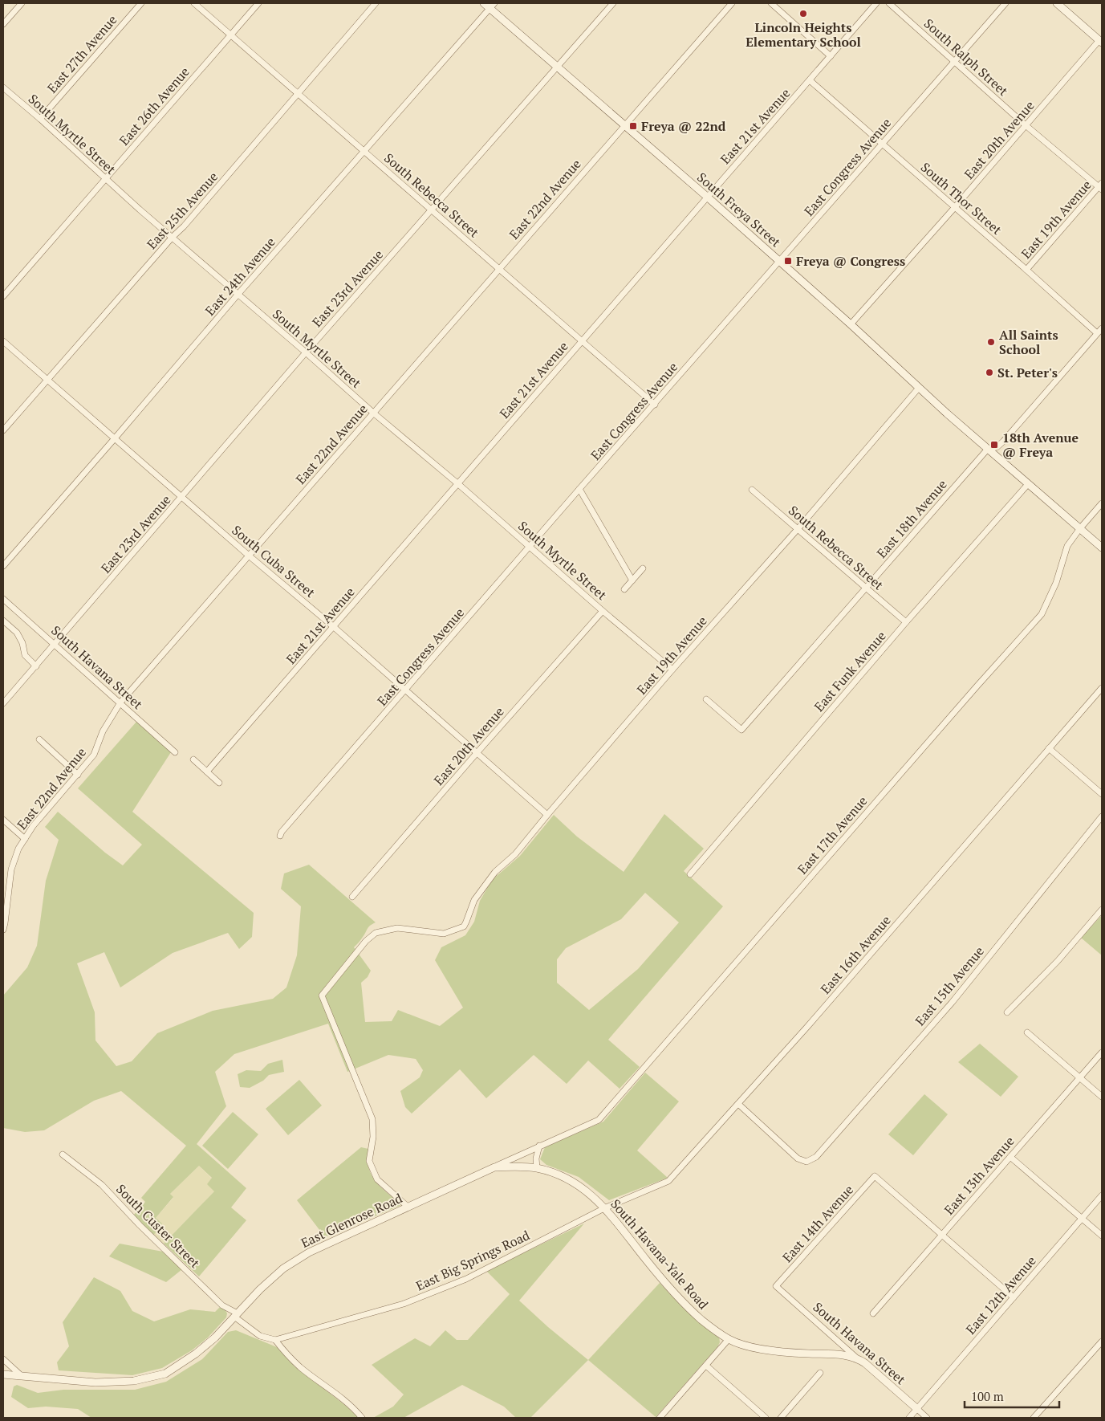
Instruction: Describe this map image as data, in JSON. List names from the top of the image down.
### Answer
{
  "streets": {
    "street": [
      "East 27th Avenue",
      "South Ralph Street",
      "East 26th Avenue",
      "East 21st Avenue",
      "South Myrtle Street",
      "East 20th Avenue",
      "East Congress Avenue",
      "South Rebecca Street",
      "South Thor Street",
      "East 22nd Avenue",
      "South Freya Street",
      "East 25th Avenue",
      "East 19th Avenue",
      "East 24th Avenue",
      "East 23rd Avenue",
      "East 18th Avenue",
      "South Cuba Street",
      "South Havana Street",
      "East Funk Avenue",
      "East 17th Avenue",
      "East 16th Avenue",
      "East 15th Avenue",
      "East 13th Avenue",
      "East Glenrose Road",
      "East 14th Avenue",
      "South Custer Street",
      "South Havana-Yale Road",
      "East Big Springs Road",
      "East 12th Avenue"
    ]
  },
  "crossings": [
    ["East 27th Avenue", "South Myrtle Street"],
    ["South Ralph Street", "East 20th Avenue"],
    ["South Ralph Street", "East Congress Avenue"],
    ["South Ralph Street", "East 19th Avenue"],
    ["East 26th Avenue", "South Myrtle Street"],
    ["East 26th Avenue", "South Rebecca Street"],
    ["East 21st Avenue", "South Myrtle Street"],
    ["East 21st Avenue", "South Rebecca Street"],
    ["East 21st Avenue", "South Thor Street"],
    ["East 21st Avenue", "South Freya Street"],
    ["East 21st Avenue", "South Cuba Street"],
    ["South Myrtle Street", "East 20th Avenue"],
    ["South Myrtle Street", "East Congress Avenue"],
    ["South Myrtle Street", "East 22nd Avenue"],
    ["South Myrtle Street", "East 25th Avenue"],
    ["South Myrtle Street", "East 19th Avenue"],
    ["South Myrtle Street", "East 24th Avenue"],
    ["South Myrtle Street", "East 23rd Avenue"],
    ["East 20th Avenue", "South Thor Street"],
    ["East 20th Avenue", "South Freya Street"],
    ["East 20th Avenue", "South Cuba Street"],
    ["East Congress Avenue", "South Rebecca Street"],
    ["East Congress Avenue", "South Thor Street"],
    ["East Congress Avenue", "South Freya Street"],
    ["East Congress Avenue", "South Cuba Street"],
    ["South Rebecca Street", "East 22nd Avenue"],
    ["South Rebecca Street", "East 25th Avenue"],
    ["South Rebecca Street", "East 19th Avenue"],
    ["South Rebecca Street", "East 24th Avenue"],
    ["South Rebecca Street", "East 23rd Avenue"],
    ["South Rebecca Street", "East 18th Avenue"],
    ["South Rebecca Street", "East Funk Avenue"],
    ["South Thor Street", "East 19th Avenue"],
    ["South Thor Street", "East 18th Avenue"],
    ["East 22nd Avenue", "South Freya Street"],
    ["East 22nd Avenue", "South Cuba Street"],
    ["East 22nd Avenue", "South Havana Street"],
    ["South Freya Street", "East 19th Avenue"],
    ["South Freya Street", "East 24th Avenue"],
    ["South Freya Street", "East 23rd Avenue"],
    ["South Freya Street", "East 18th Avenue"],
    ["South Freya Street", "East Funk Avenue"],
    ["South Freya Street", "East 17th Avenue"],
    ["East 25th Avenue", "South Cuba Street"],
    ["East 19th Avenue", "South Cuba Street"],
    ["East 19th Avenue", "East Glenrose Road"],
    ["East 24th Avenue", "South Cuba Street"],
    ["East 23rd Avenue", "South Cuba Street"],
    ["East 23rd Avenue", "South Havana Street"],
    ["South Havana Street", "East 14th Avenue"],
    ["South Havana Street", "South Havana-Yale Road"],
    ["South Havana Street", "East 12th Avenue"],
    ["East 17th Avenue", "East Glenrose Road"],
    ["East 17th Avenue", "South Havana-Yale Road"],
    ["East 16th Avenue", "East 15th Avenue"],
    ["East 16th Avenue", "South Havana-Yale Road"],
    ["East 16th Avenue", "East Big Springs Road"],
    ["East 13th Avenue", "East 14th Avenue"],
    ["East Glenrose Road", "South Custer Street"],
    ["East Glenrose Road", "South Havana-Yale Road"],
    ["South Havana-Yale Road", "East Big Springs Road"]
  ],
  "places": {
    "other": ["Lincoln Heights Elementary School", "All Saints School", "St. Peter's"],
    "transit": ["Freya @ 22nd", "Freya @ Congress", "18th Avenue @ Freya"]
  },
  "scale_bar": "100 m"
}
